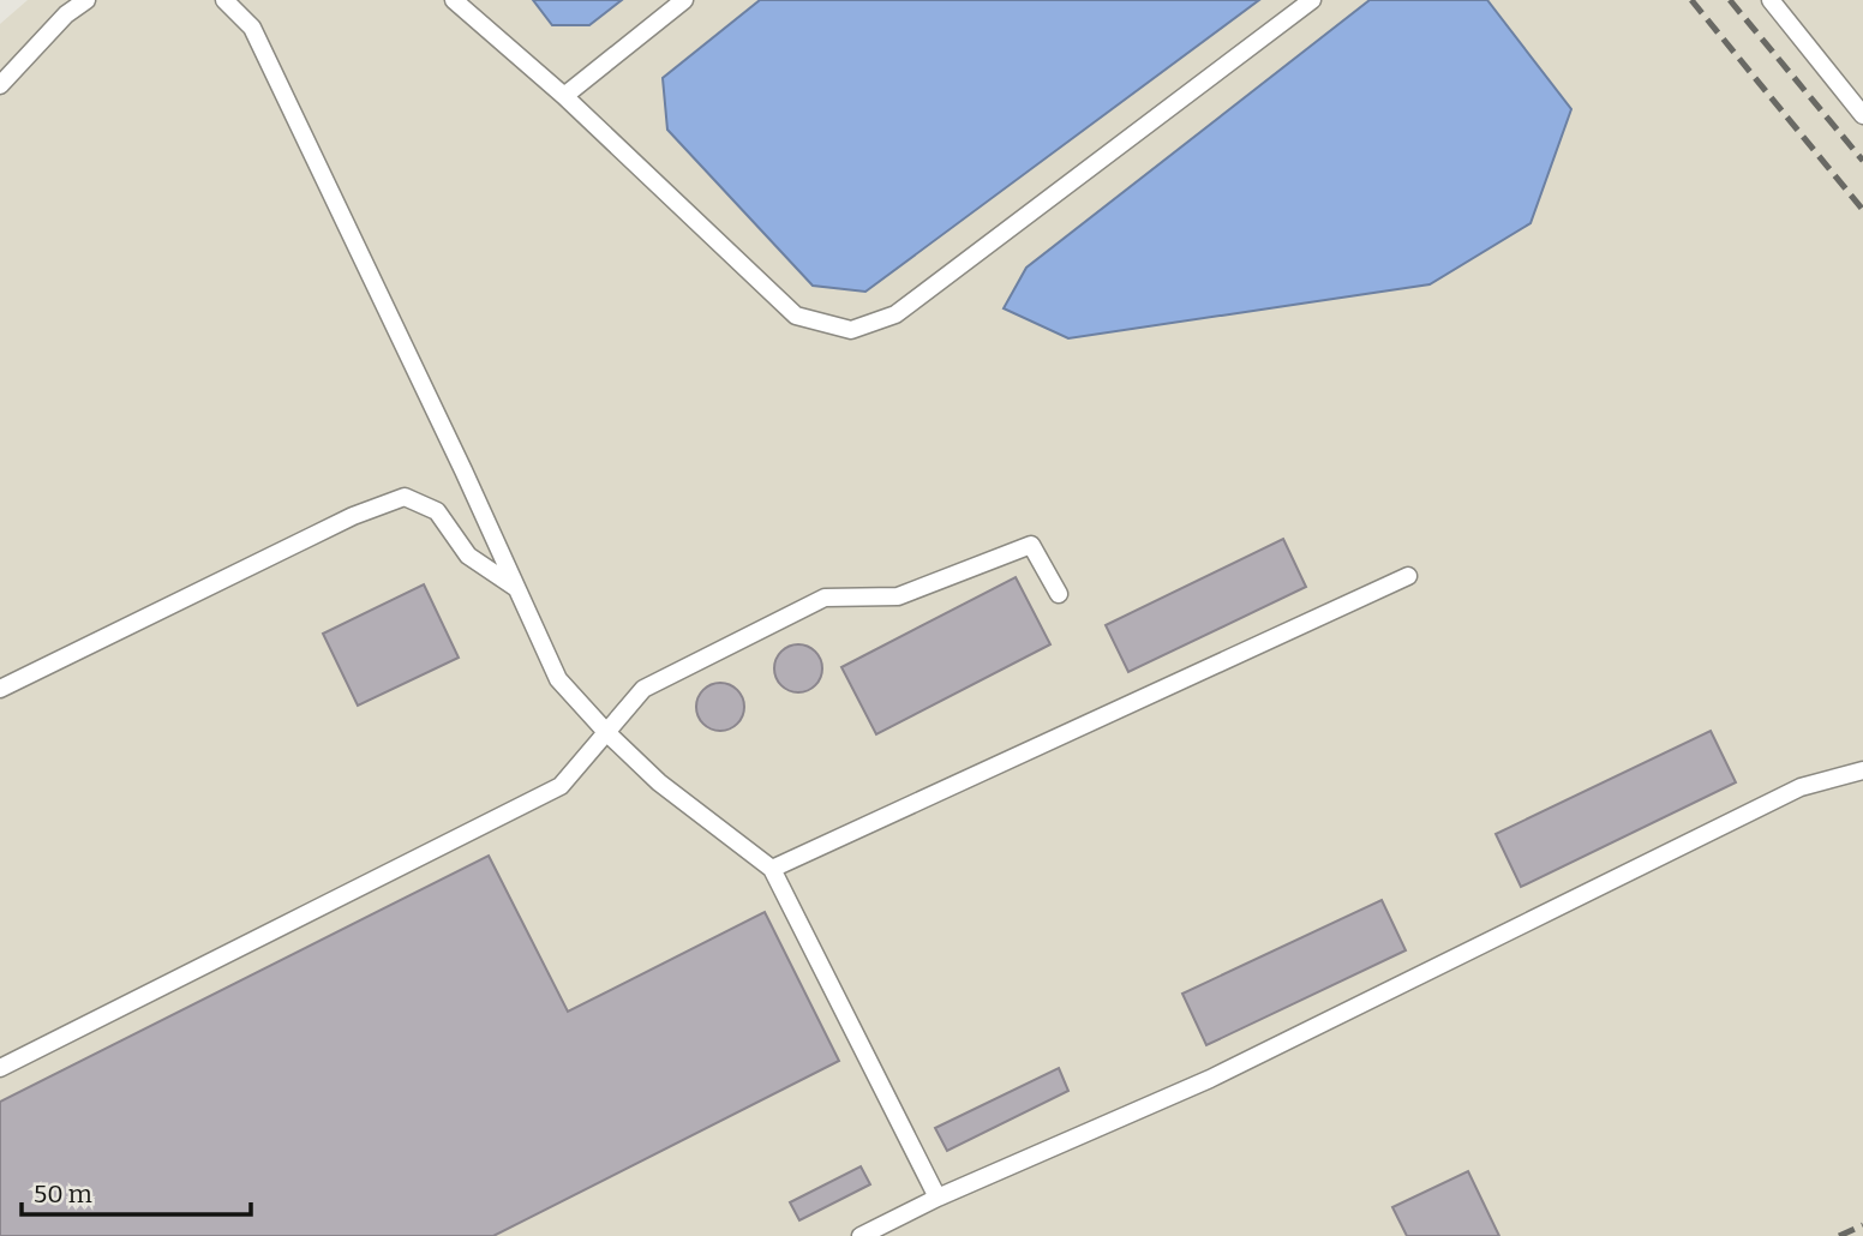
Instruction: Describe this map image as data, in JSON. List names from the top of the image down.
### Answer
{
  "scale_bar": "50 m"
}
